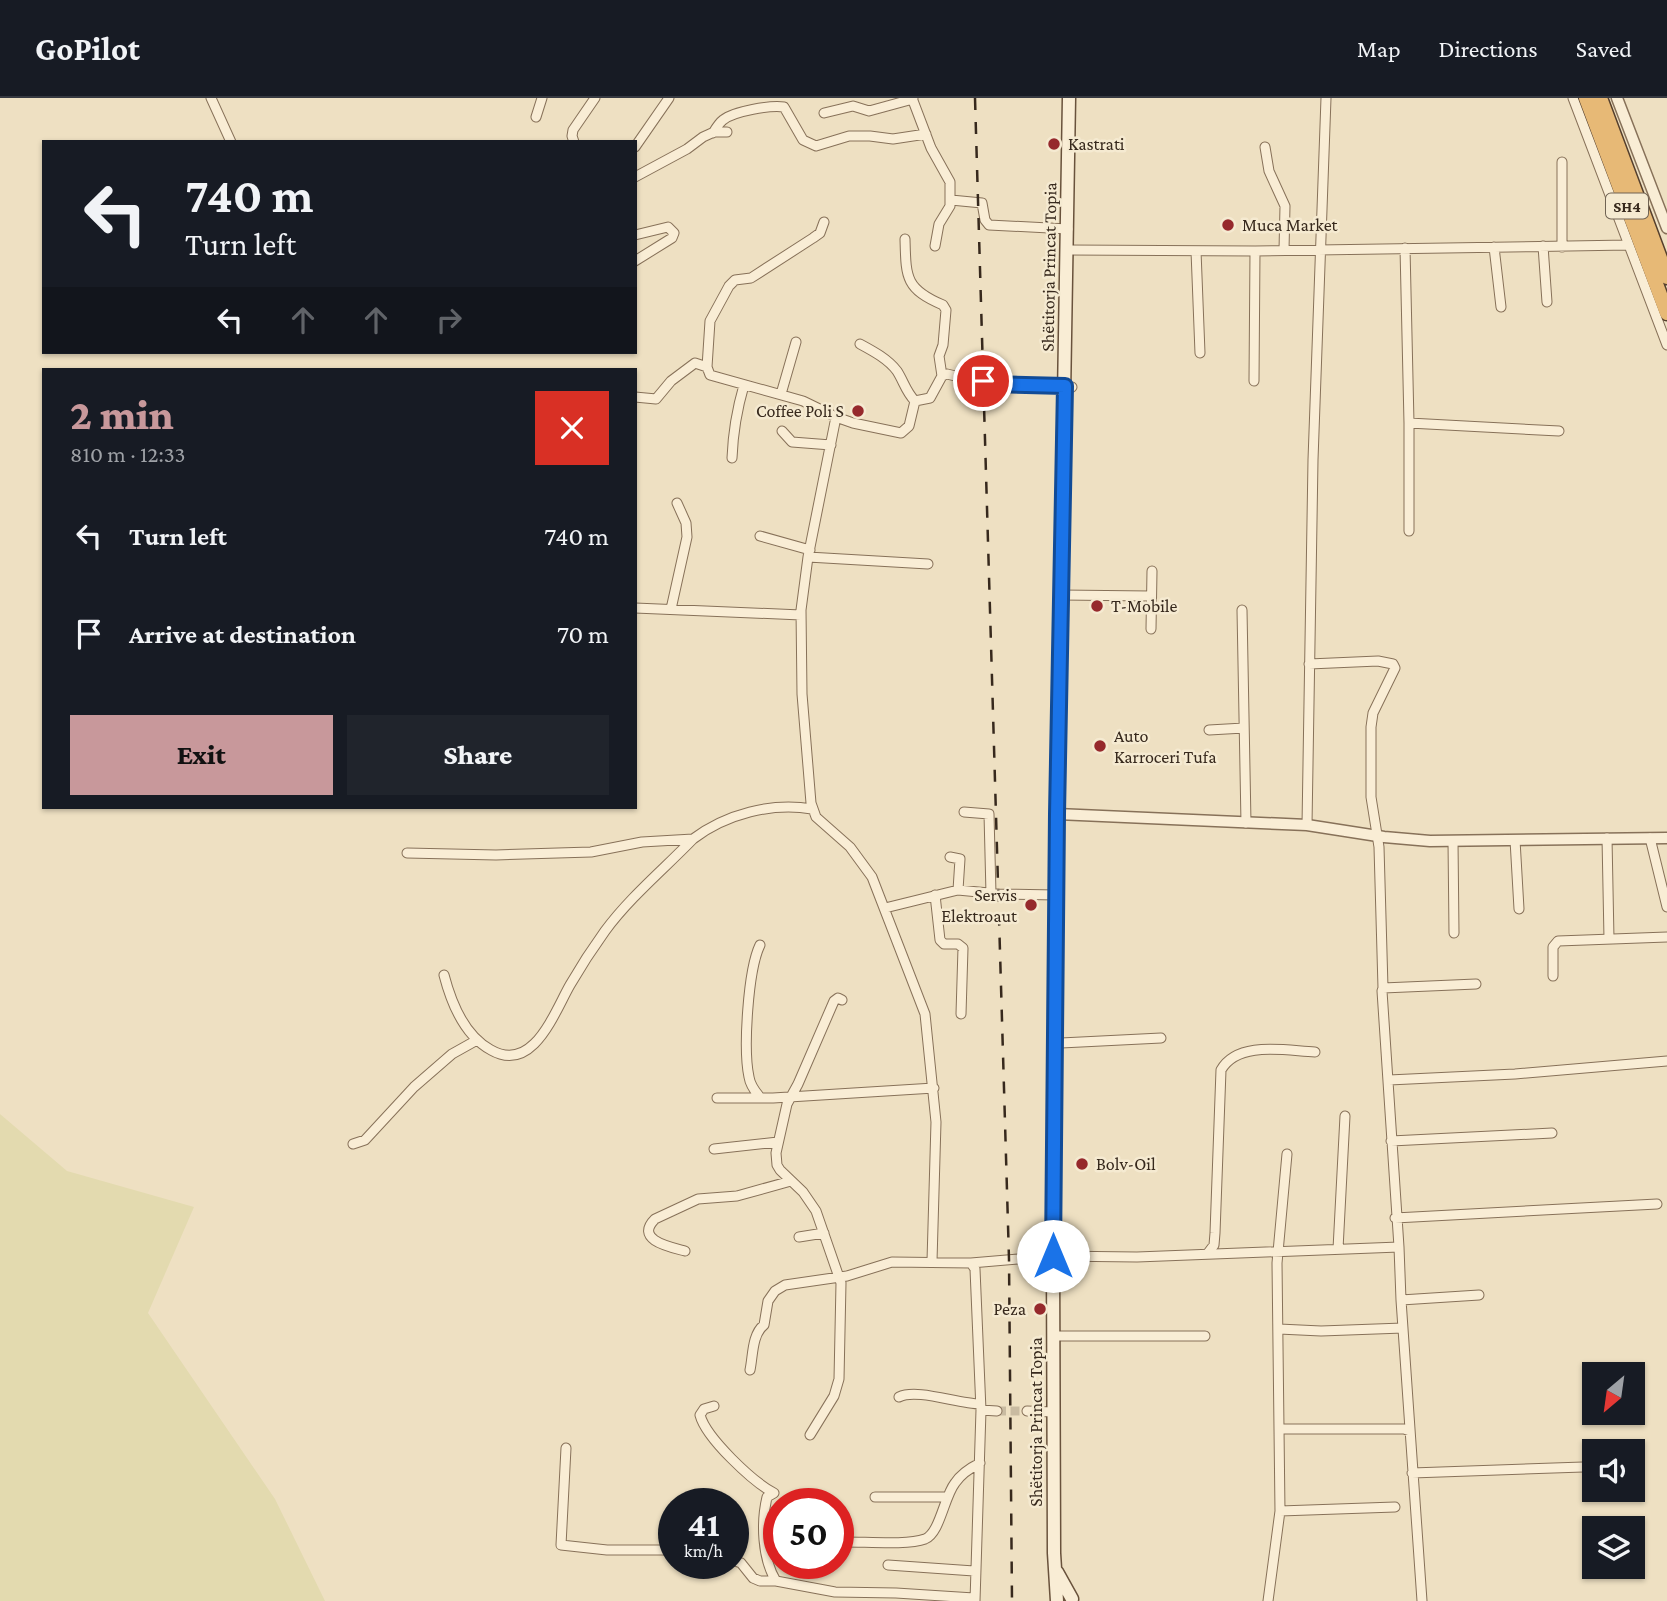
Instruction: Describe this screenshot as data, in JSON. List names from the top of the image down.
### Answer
{
  "streets": {
    "highway": ["SH4"],
    "main road": ["Shëtitorja Princat Topia"]
  },
  "places": [
    "Kastrati",
    "Muca Market",
    "Coffee Poli S",
    "T-Mobile",
    "Auto Karroceri Tufa",
    "Servis Elektroaut",
    "Bolv-Oil",
    "Peza"
  ],
  "north": "bottom left",
  "page": {
    "header": "GoPilot",
    "nav": ["Map", "Directions", "Saved"],
    "turn": ["740 m", "Turn left"],
    "heading": ["2 min", "810 m · 12:33"],
    "list": [
      {
        "name": "Turn left",
        "value": "740 m"
      },
      {
        "name": "Arrive at destination",
        "value": "70 m"
      }
    ],
    "buttons": ["Exit", "Share"],
    "speed": "41 km/h",
    "limit": "50"
  }
}
